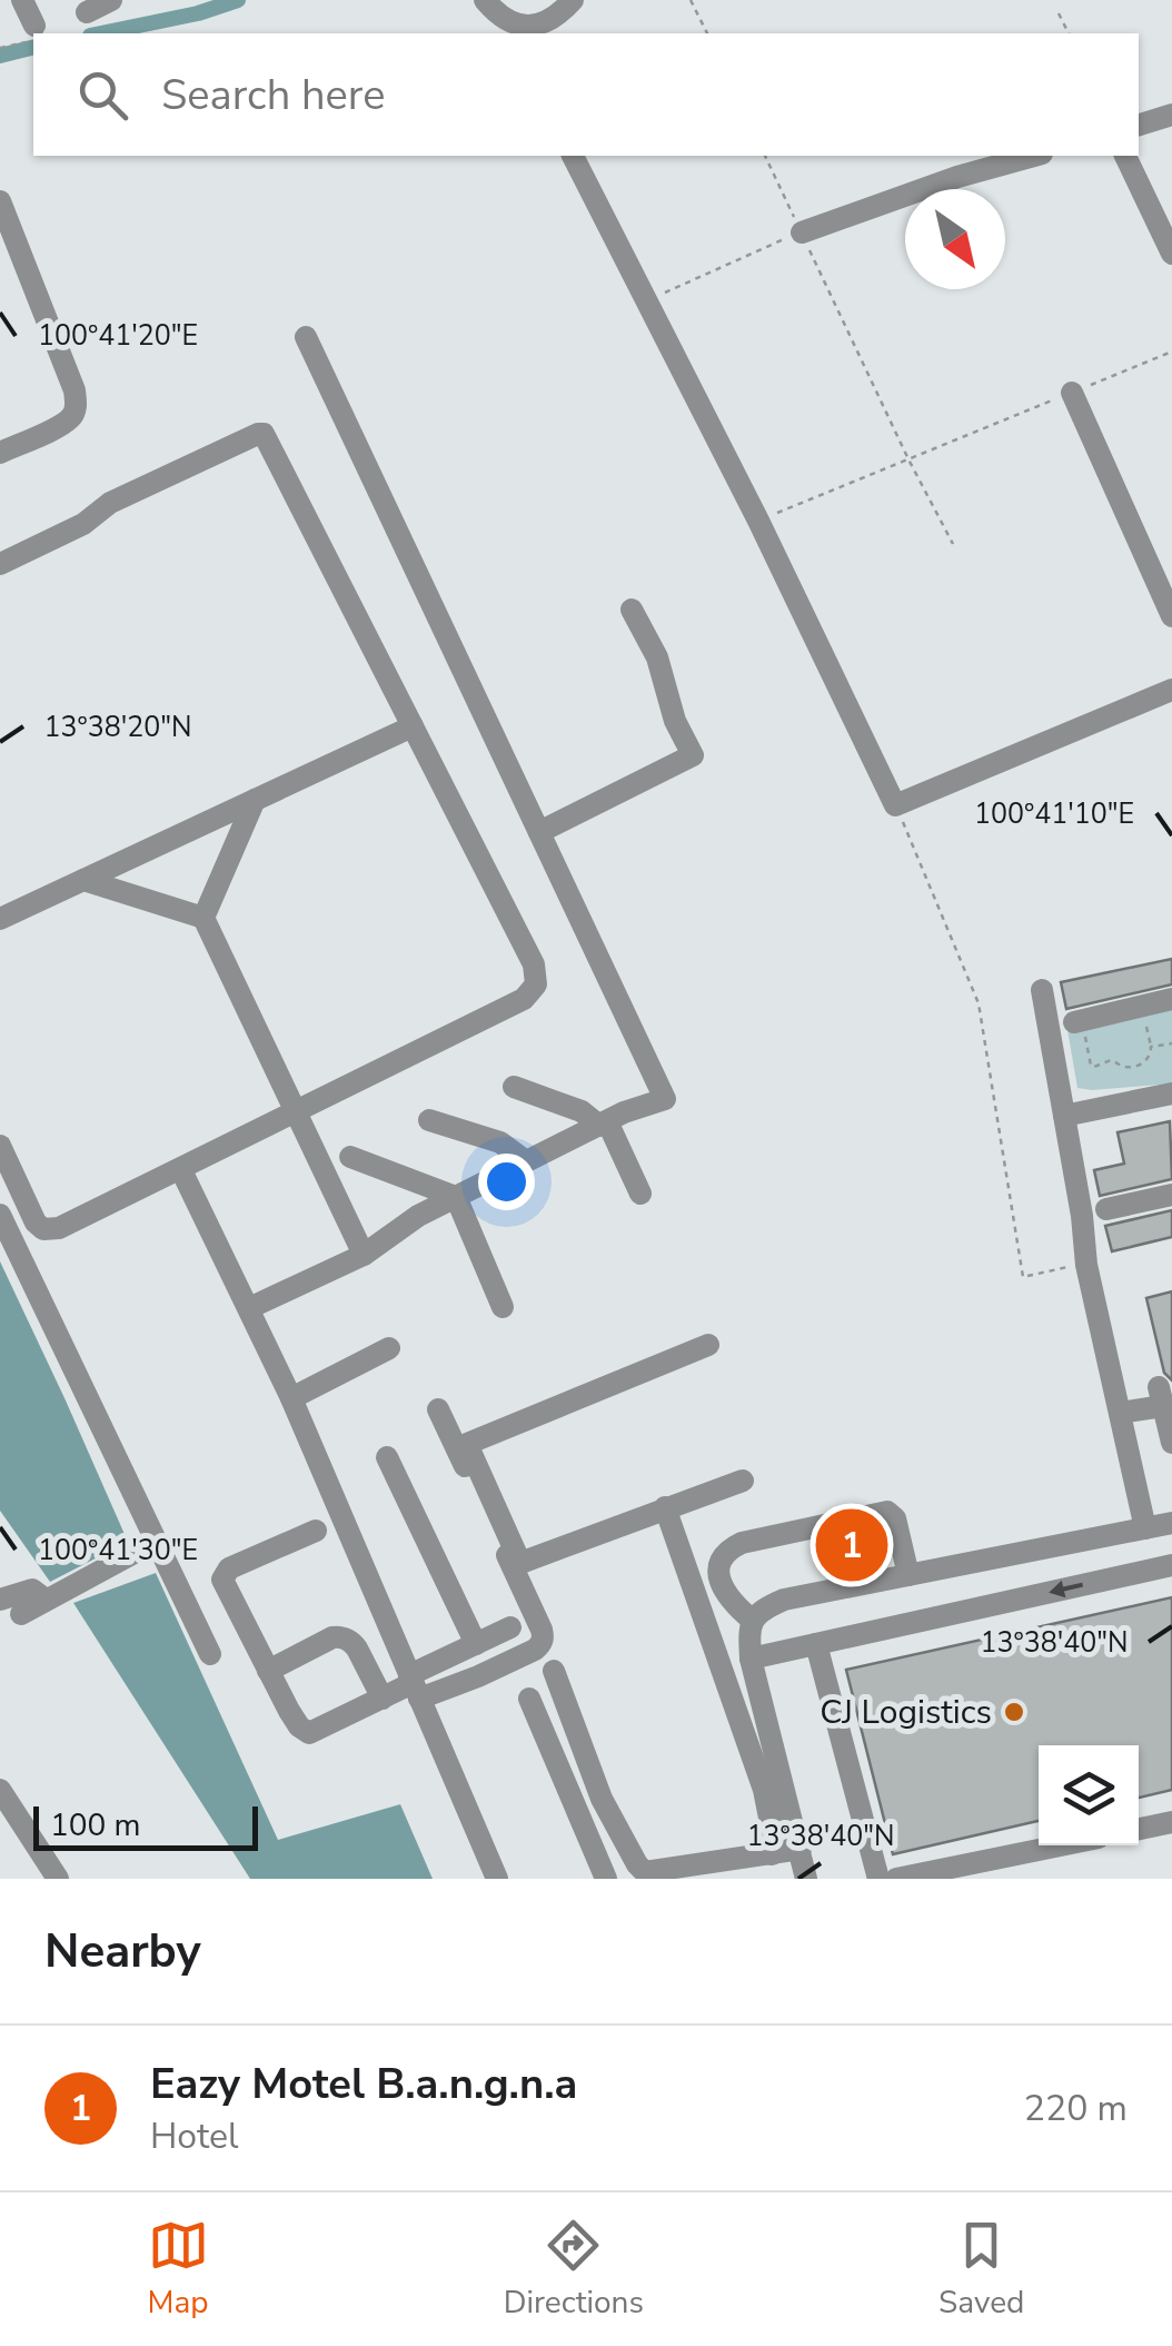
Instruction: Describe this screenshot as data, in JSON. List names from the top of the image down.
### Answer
{
  "places": ["CJ Logistics"],
  "scale_bar": "100 m",
  "north": "bottom right",
  "page": {
    "search": "Search here",
    "pins": "1",
    "scale": "100 m",
    "heading": "Nearby",
    "list": [
      {
        "mark": "1",
        "name": "Eazy Motel B.a.n.g.n.a",
        "note": "Hotel",
        "value": "220 m"
      }
    ],
    "nav": ["Map", "Directions", "Saved"]
  },
  "coordinates": [
    "100°41'20\"E",
    "13°38'20\"N",
    "100°41'10\"E",
    "100°41'30\"E",
    "13°38'40\"N"
  ]
}
